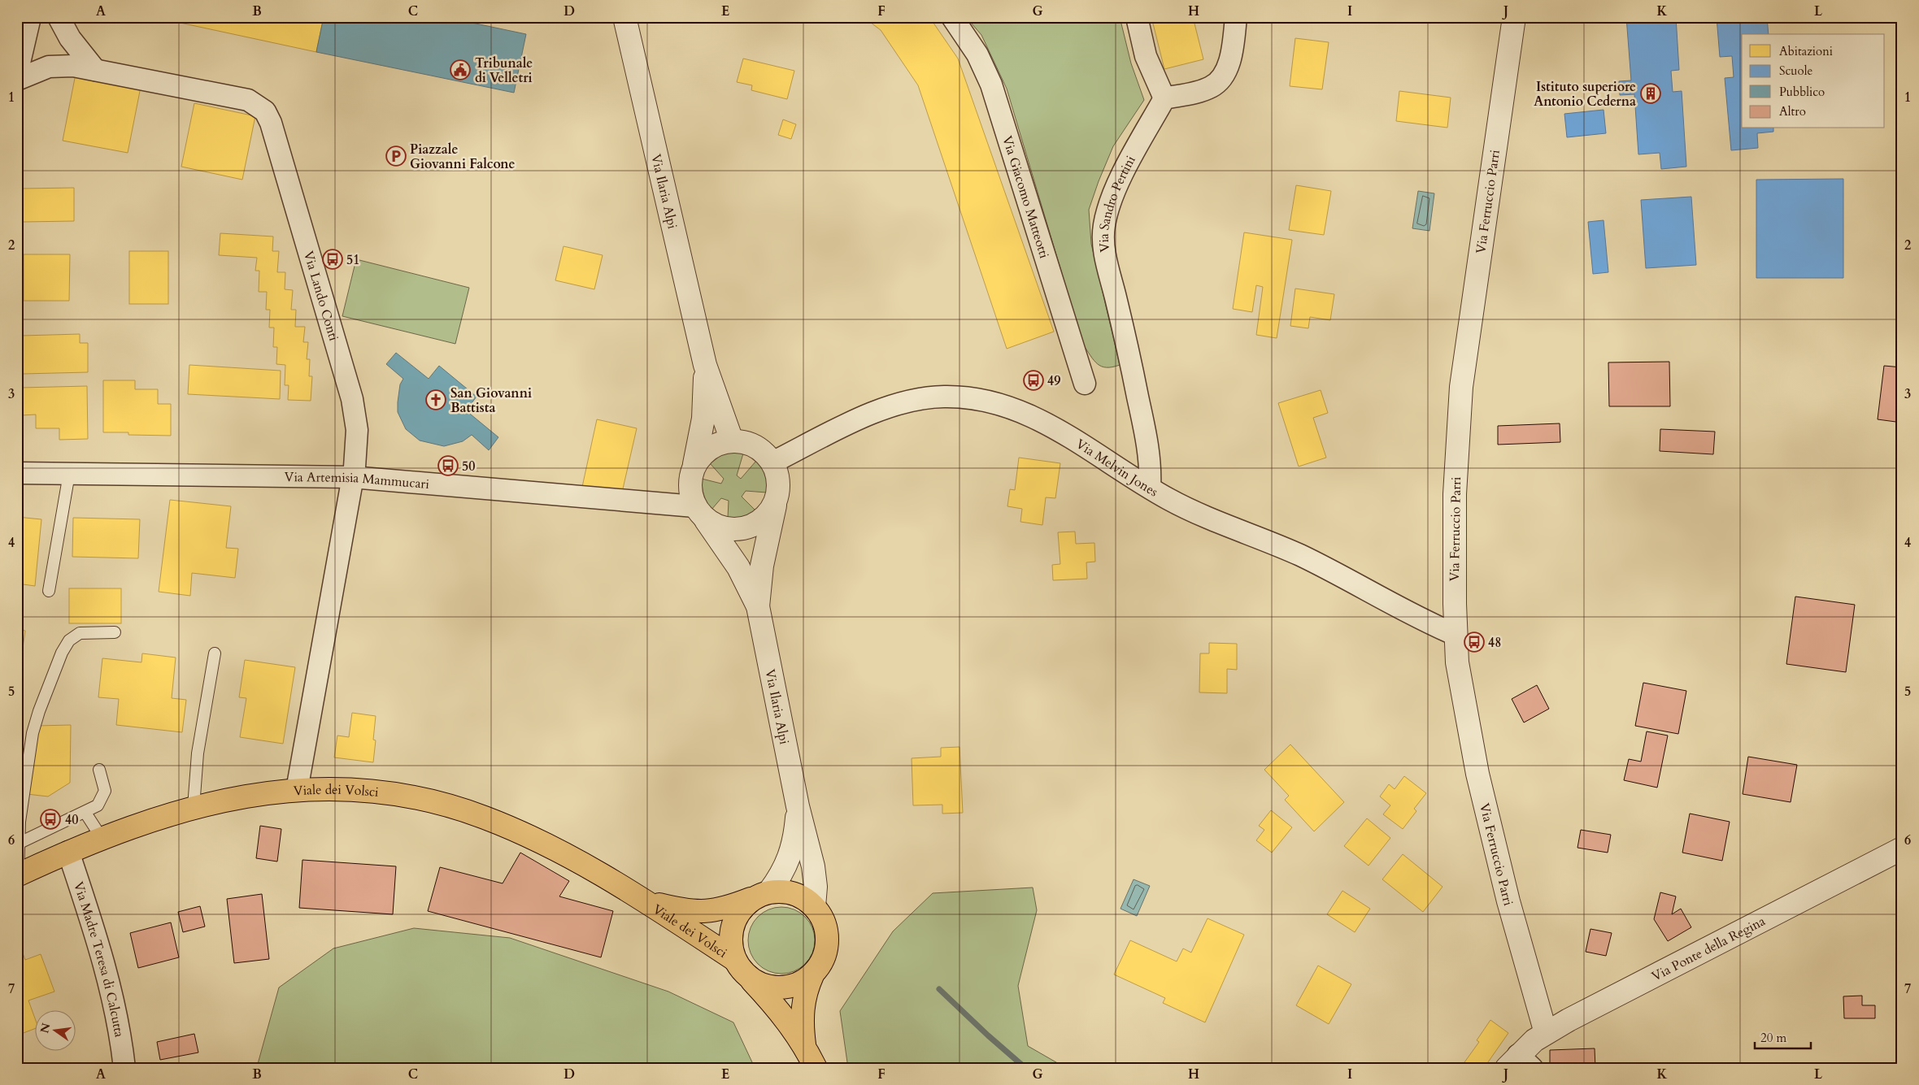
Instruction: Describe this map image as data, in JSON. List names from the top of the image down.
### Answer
{
  "streets": {
    "main road": ["Viale dei Volsci"],
    "street": [
      "Via Ilaria Alpi",
      "Via Giacomo Matteotti",
      "Via Ferruccio Parri",
      "Via Sandro Pertini",
      "Via Lando Conti",
      "Via Melvin Jones",
      "Via Artemisia Mammucari",
      "Via Ponte della Regina",
      "Via Madre Teresa di Calcutta"
    ]
  },
  "crossings": [
    ["Via Ilaria Alpi", "Via Melvin Jones"],
    ["Via Ilaria Alpi", "Via Artemisia Mammucari"],
    ["Via Ferruccio Parri", "Via Melvin Jones"],
    ["Via Ferruccio Parri", "Via Ponte della Regina"],
    ["Via Sandro Pertini", "Via Melvin Jones"],
    ["Via Lando Conti", "Via Artemisia Mammucari"],
    ["Via Lando Conti", "Viale dei Volsci"],
    ["Via Melvin Jones", "Via Artemisia Mammucari"],
    ["Viale dei Volsci", "Via Madre Teresa di Calcutta"]
  ],
  "places": {
    "public building": ["Tribunale di Velletri"],
    "building": ["Istituto superiore Antonio Cederna"],
    "parking": ["Piazzale Giovanni Falcone"],
    "bus stop": [
      "51",
      "49",
      "50",
      "48",
      "40"
    ],
    "church": ["San Giovanni Battista"]
  },
  "legend": [
    "Abitazioni",
    "Scuole",
    "Pubblico",
    "Altro"
  ],
  "scale_bar": "20 m",
  "north": "left",
  "grid": {
    "columns": [
      "A",
      "B",
      "C",
      "D",
      "E",
      "F",
      "G",
      "H",
      "I",
      "J",
      "K",
      "L"
    ],
    "rows": [
      "1",
      "2",
      "3",
      "4",
      "5",
      "6",
      "7"
    ]
  }
}
